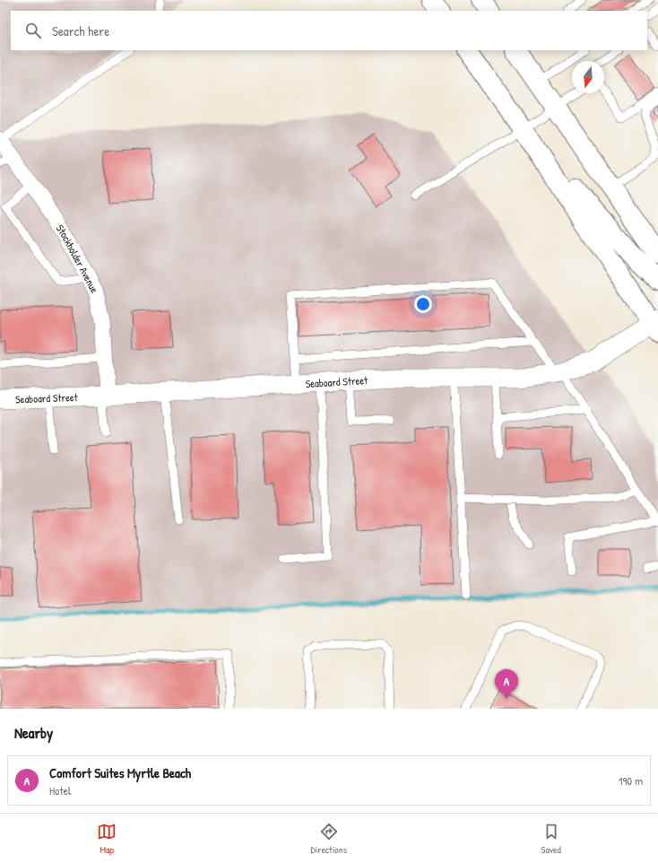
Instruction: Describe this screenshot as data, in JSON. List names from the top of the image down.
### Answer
{
  "streets": {
    "street": ["Stockholder Avenue", "Seaboard Street"]
  },
  "crossings": [
    ["Stockholder Avenue", "Seaboard Street"]
  ],
  "north": "bottom",
  "page": {
    "search": "Search here",
    "pins": "A",
    "heading": "Nearby",
    "list": [
      {
        "mark": "A",
        "name": "Comfort Suites Myrtle Beach",
        "note": "Hotel",
        "value": "190 m"
      }
    ],
    "nav": ["Map", "Directions", "Saved"]
  }
}
